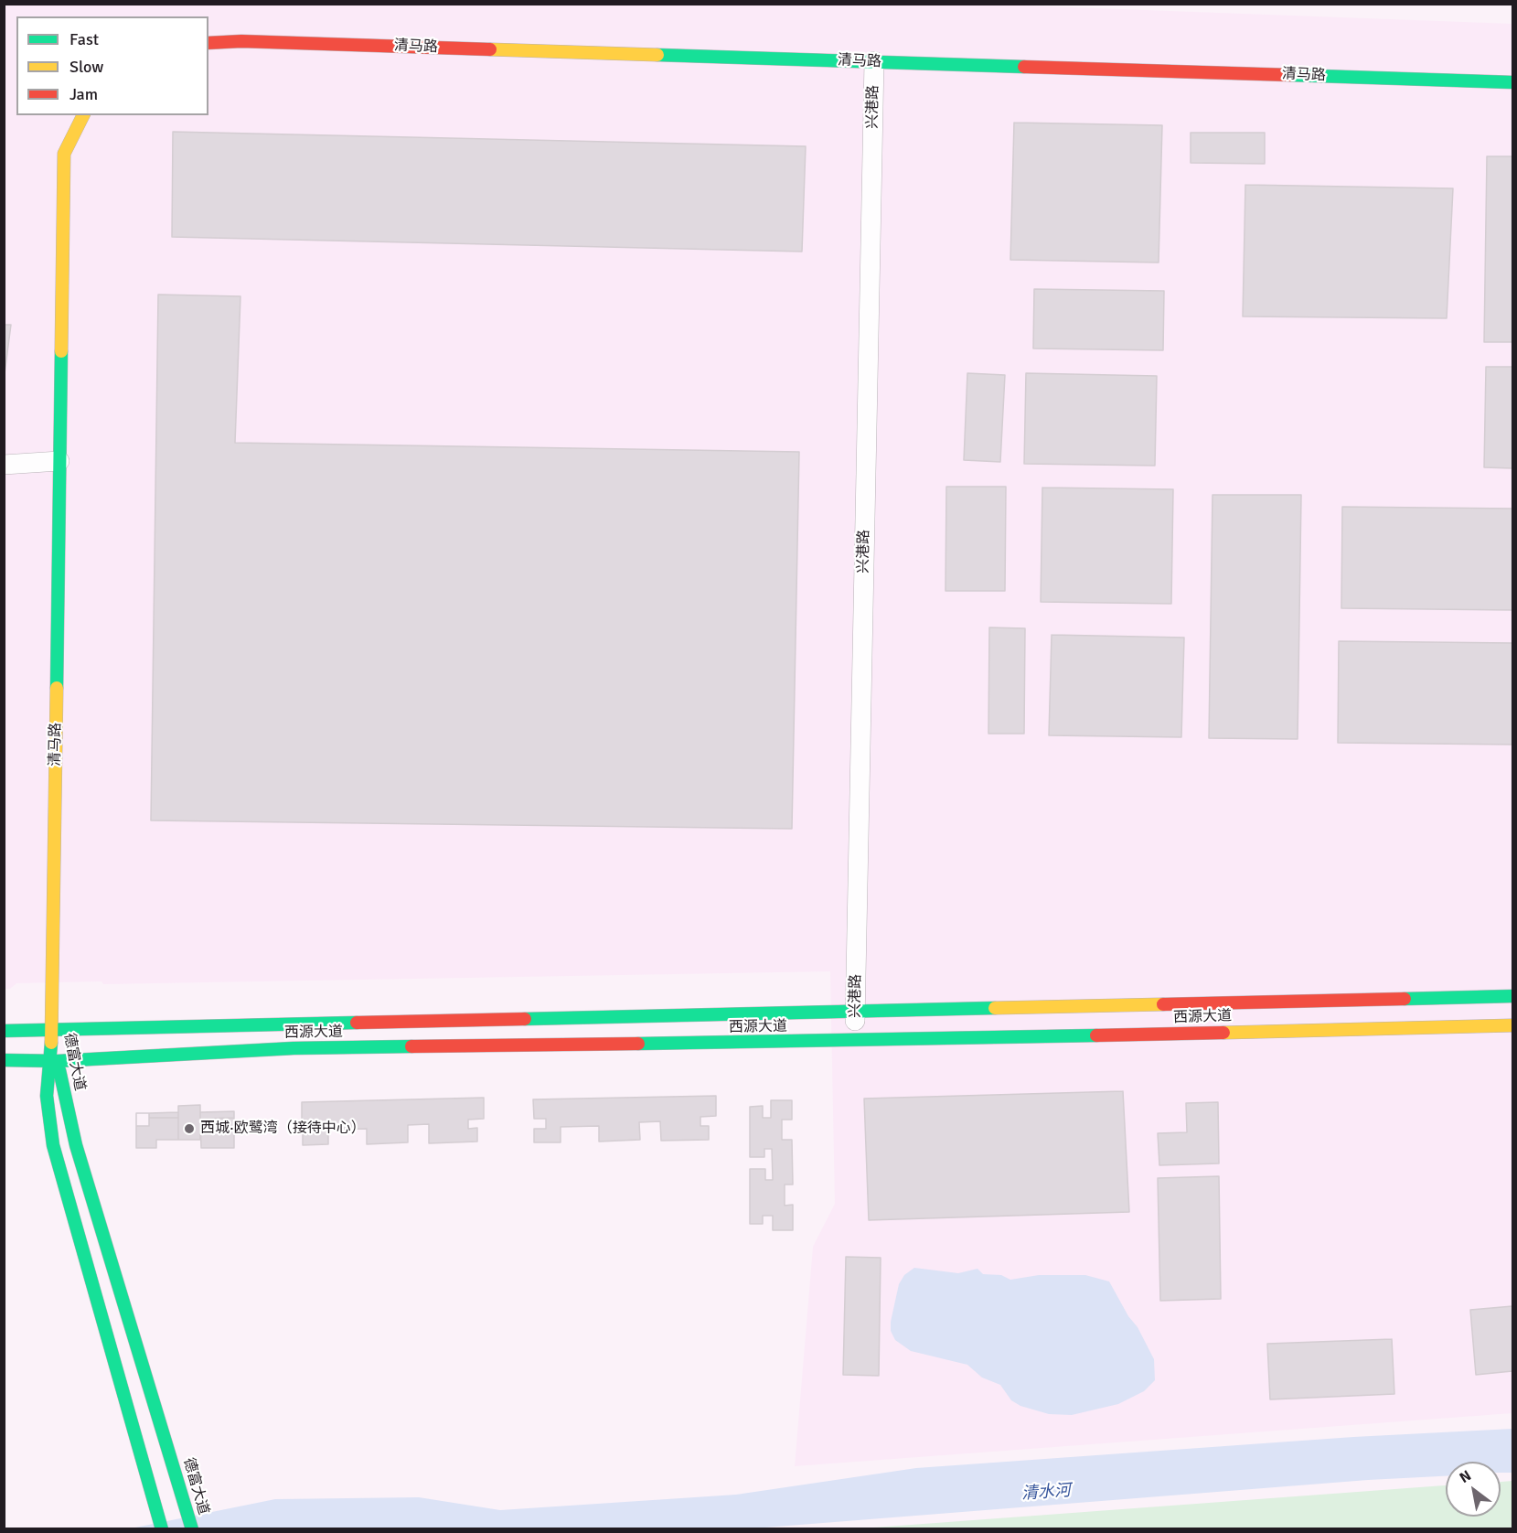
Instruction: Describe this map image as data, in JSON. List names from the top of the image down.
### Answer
{
  "streets": {
    "main road": ["清马路", "西源大道", "德富大道"],
    "street": ["兴港路"]
  },
  "crossings": [
    ["清马路", "兴港路"],
    ["清马路", "西源大道"],
    ["清马路", "德富大道"],
    ["兴港路", "西源大道"],
    ["西源大道", "德富大道"]
  ],
  "water": ["清水河"],
  "places": ["西城·欧鹭湾（接待中心）"],
  "legend": ["Fast", "Slow", "Jam"],
  "north": "top left"
}
